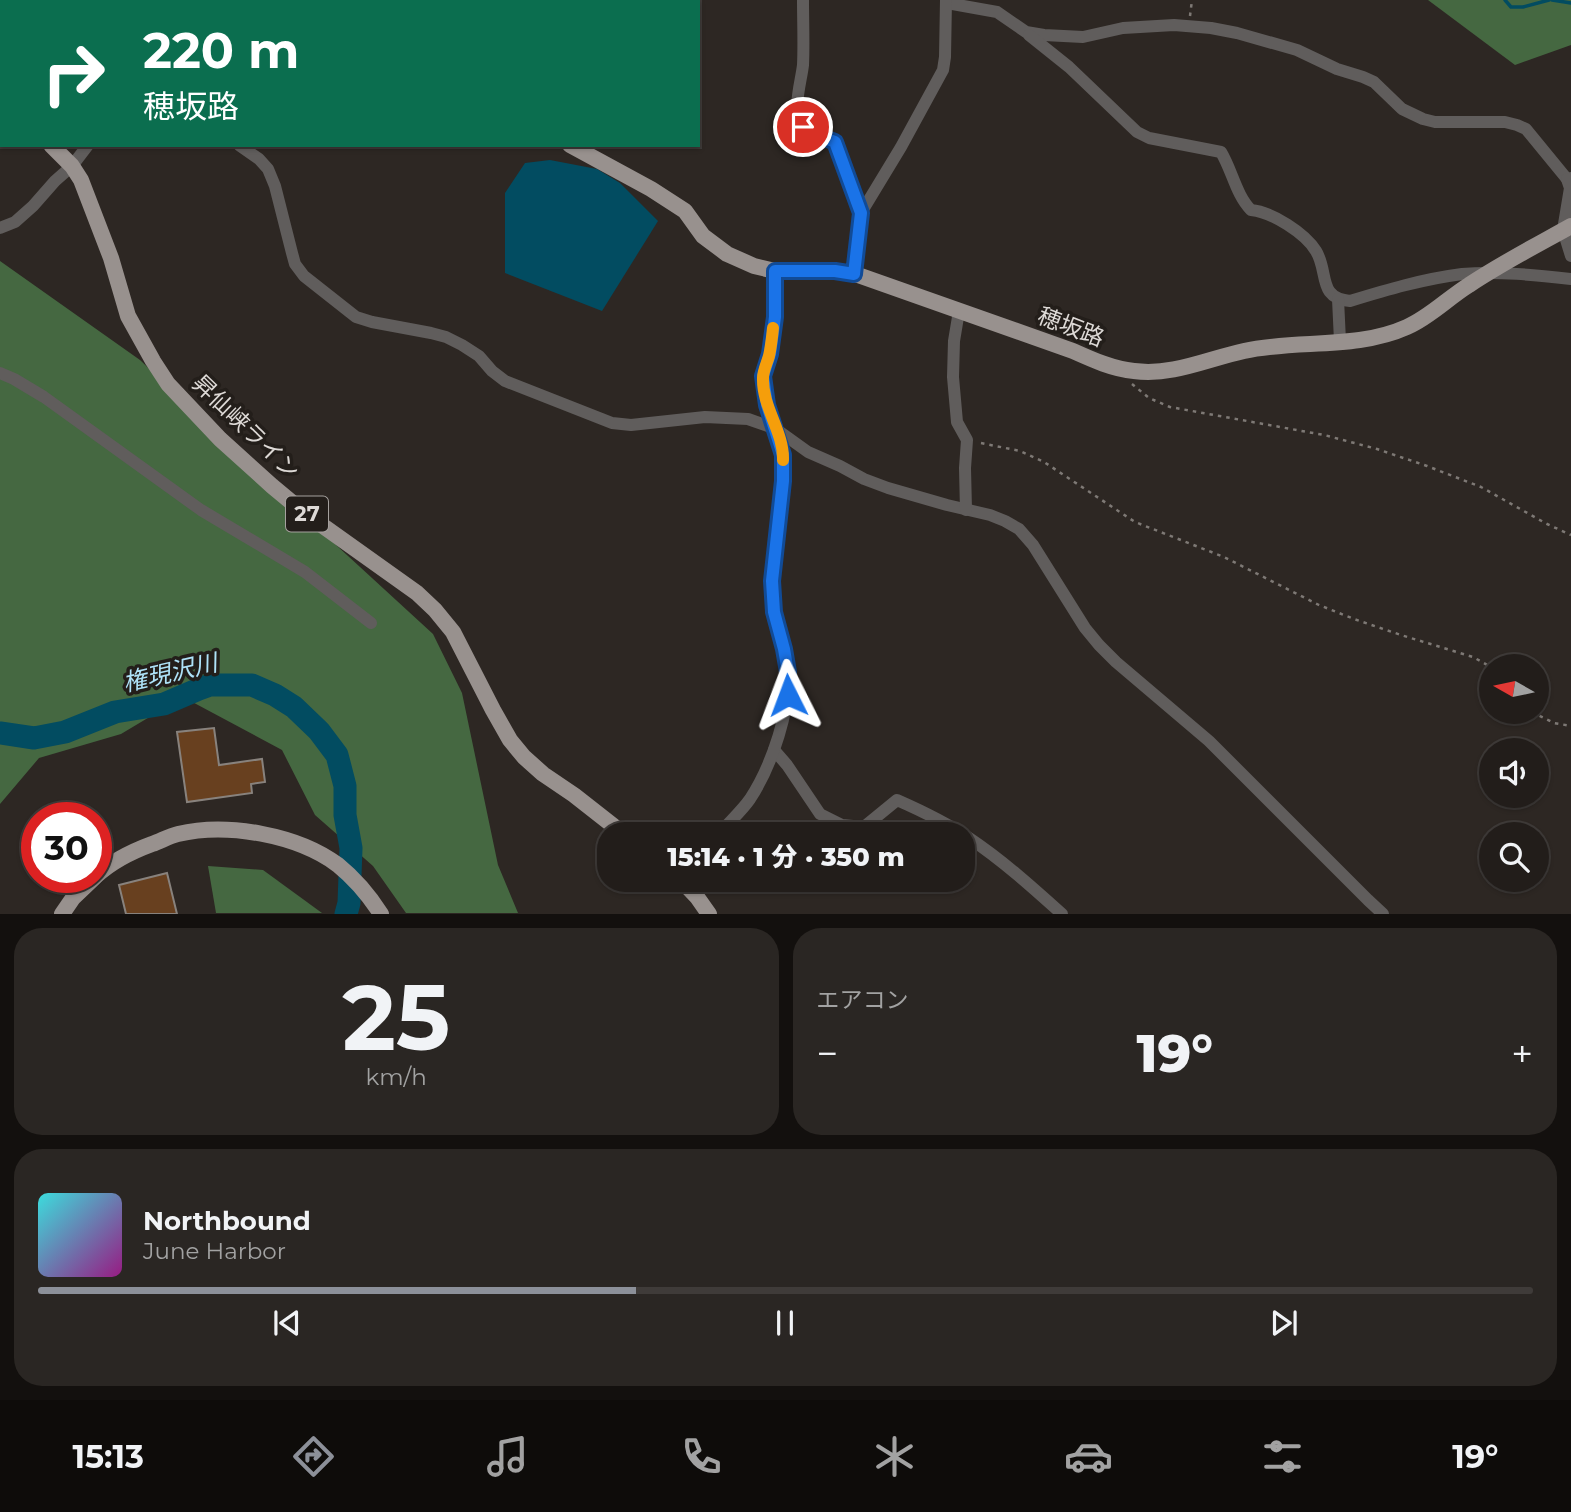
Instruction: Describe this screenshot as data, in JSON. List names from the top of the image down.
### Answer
{
  "streets": {
    "main road": ["穂坂路", "昇仙峡ライン", "27"]
  },
  "water": ["権現沢川"],
  "north": "left",
  "page": {
    "turn": ["220 m", "穂坂路"],
    "limit": "30",
    "trip": "15:14 · 1 分 · 350 m",
    "tile": [
      ["25", "km/h"],
      "エアコン"
    ],
    "heat": ["−", "19°", "+"],
    "song": ["Northbound", "June Harbor"],
    "tabs": ["15:13", "19°"]
  }
}
